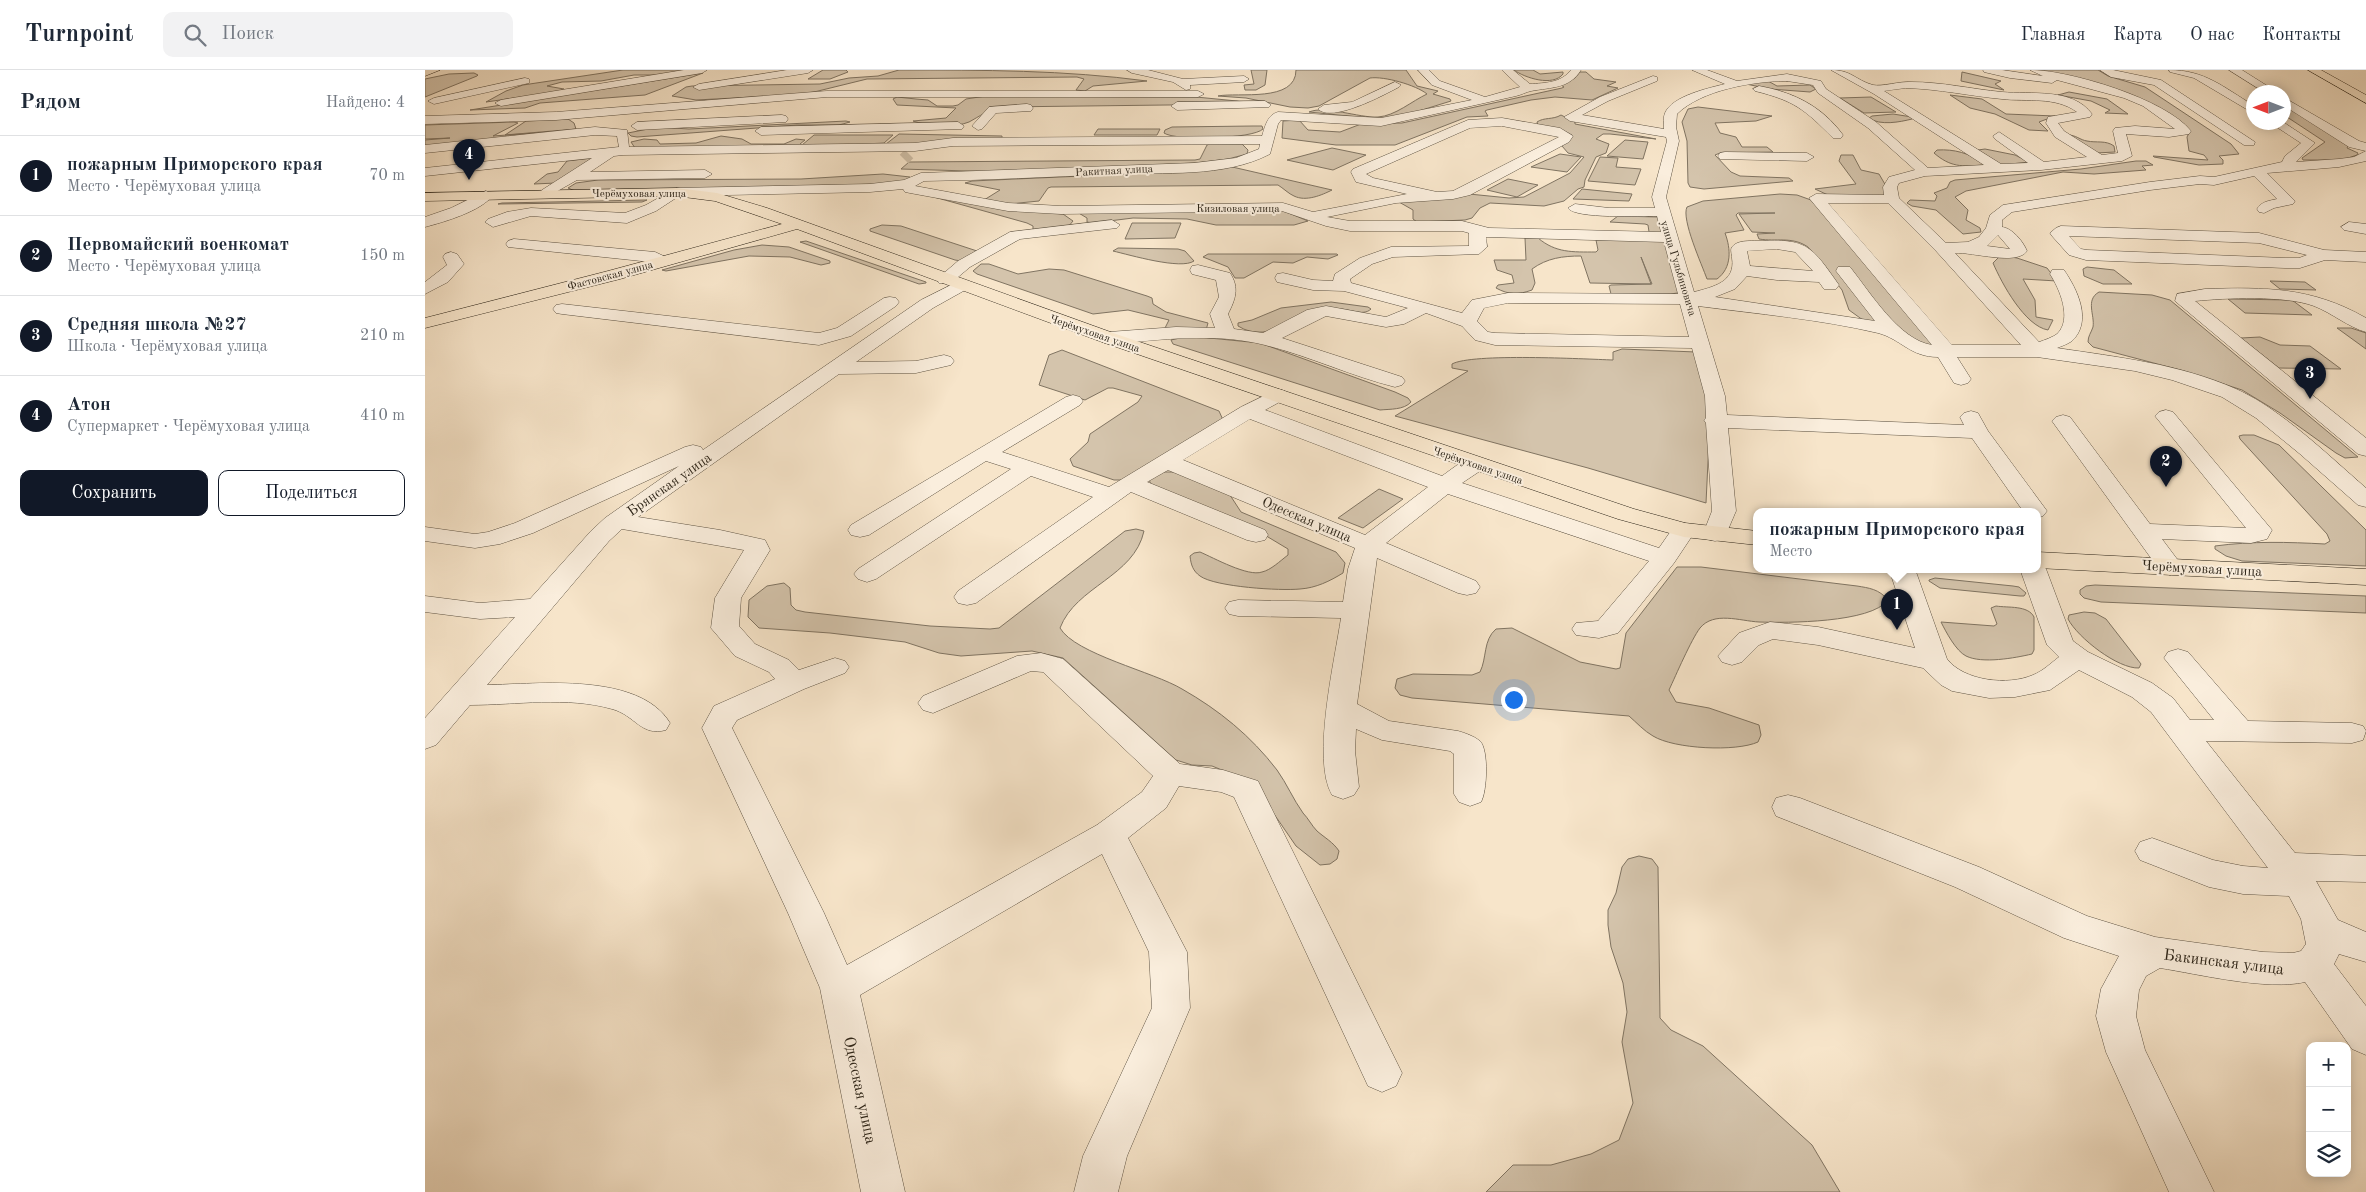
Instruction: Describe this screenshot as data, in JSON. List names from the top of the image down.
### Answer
{
  "streets": {
    "main road": ["Черёмуховая улица", "Фастовская улица"],
    "street": [
      "Ракитная улица",
      "Кизиловая улица",
      "улица Гульбиновича",
      "Брянская улица",
      "Одесская улица",
      "Бакинская улица"
    ]
  },
  "crossings": [
    ["Ракитная улица", "Черёмуховая улица"],
    ["Ракитная улица", "Кизиловая улица"],
    ["Черёмуховая улица", "улица Гульбиновича"],
    ["Черёмуховая улица", "Фастовская улица"],
    ["Черёмуховая улица", "Брянская улица"],
    ["Кизиловая улица", "улица Гульбиновича"]
  ],
  "north": "left",
  "page": {
    "header": "Turnpoint",
    "search": "Поиск",
    "nav": [
      "Главная",
      "Карта",
      "О нас",
      "Контакты"
    ],
    "heading": ["Рядом", "Найдено: 4"],
    "list": [
      {
        "mark": "1",
        "name": "пожарным Приморского края",
        "note": "Место · Черёмуховая улица",
        "value": "70 m"
      },
      {
        "mark": "2",
        "name": "Первомайский военкомат",
        "note": "Место · Черёмуховая улица",
        "value": "150 m"
      },
      {
        "mark": "3",
        "name": "Средняя школа №27",
        "note": "Школа · Черёмуховая улица",
        "value": "210 m"
      },
      {
        "mark": "4",
        "name": "Атон",
        "note": "Супермаркет · Черёмуховая улица",
        "value": "410 m"
      }
    ],
    "pins": [
      "4",
      "3",
      "2",
      "1"
    ],
    "buttons": ["Сохранить", "Поделиться"],
    "popup": ["пожарным Приморского края", "Место"],
    "map_buttons": ["+", "−"]
  }
}
